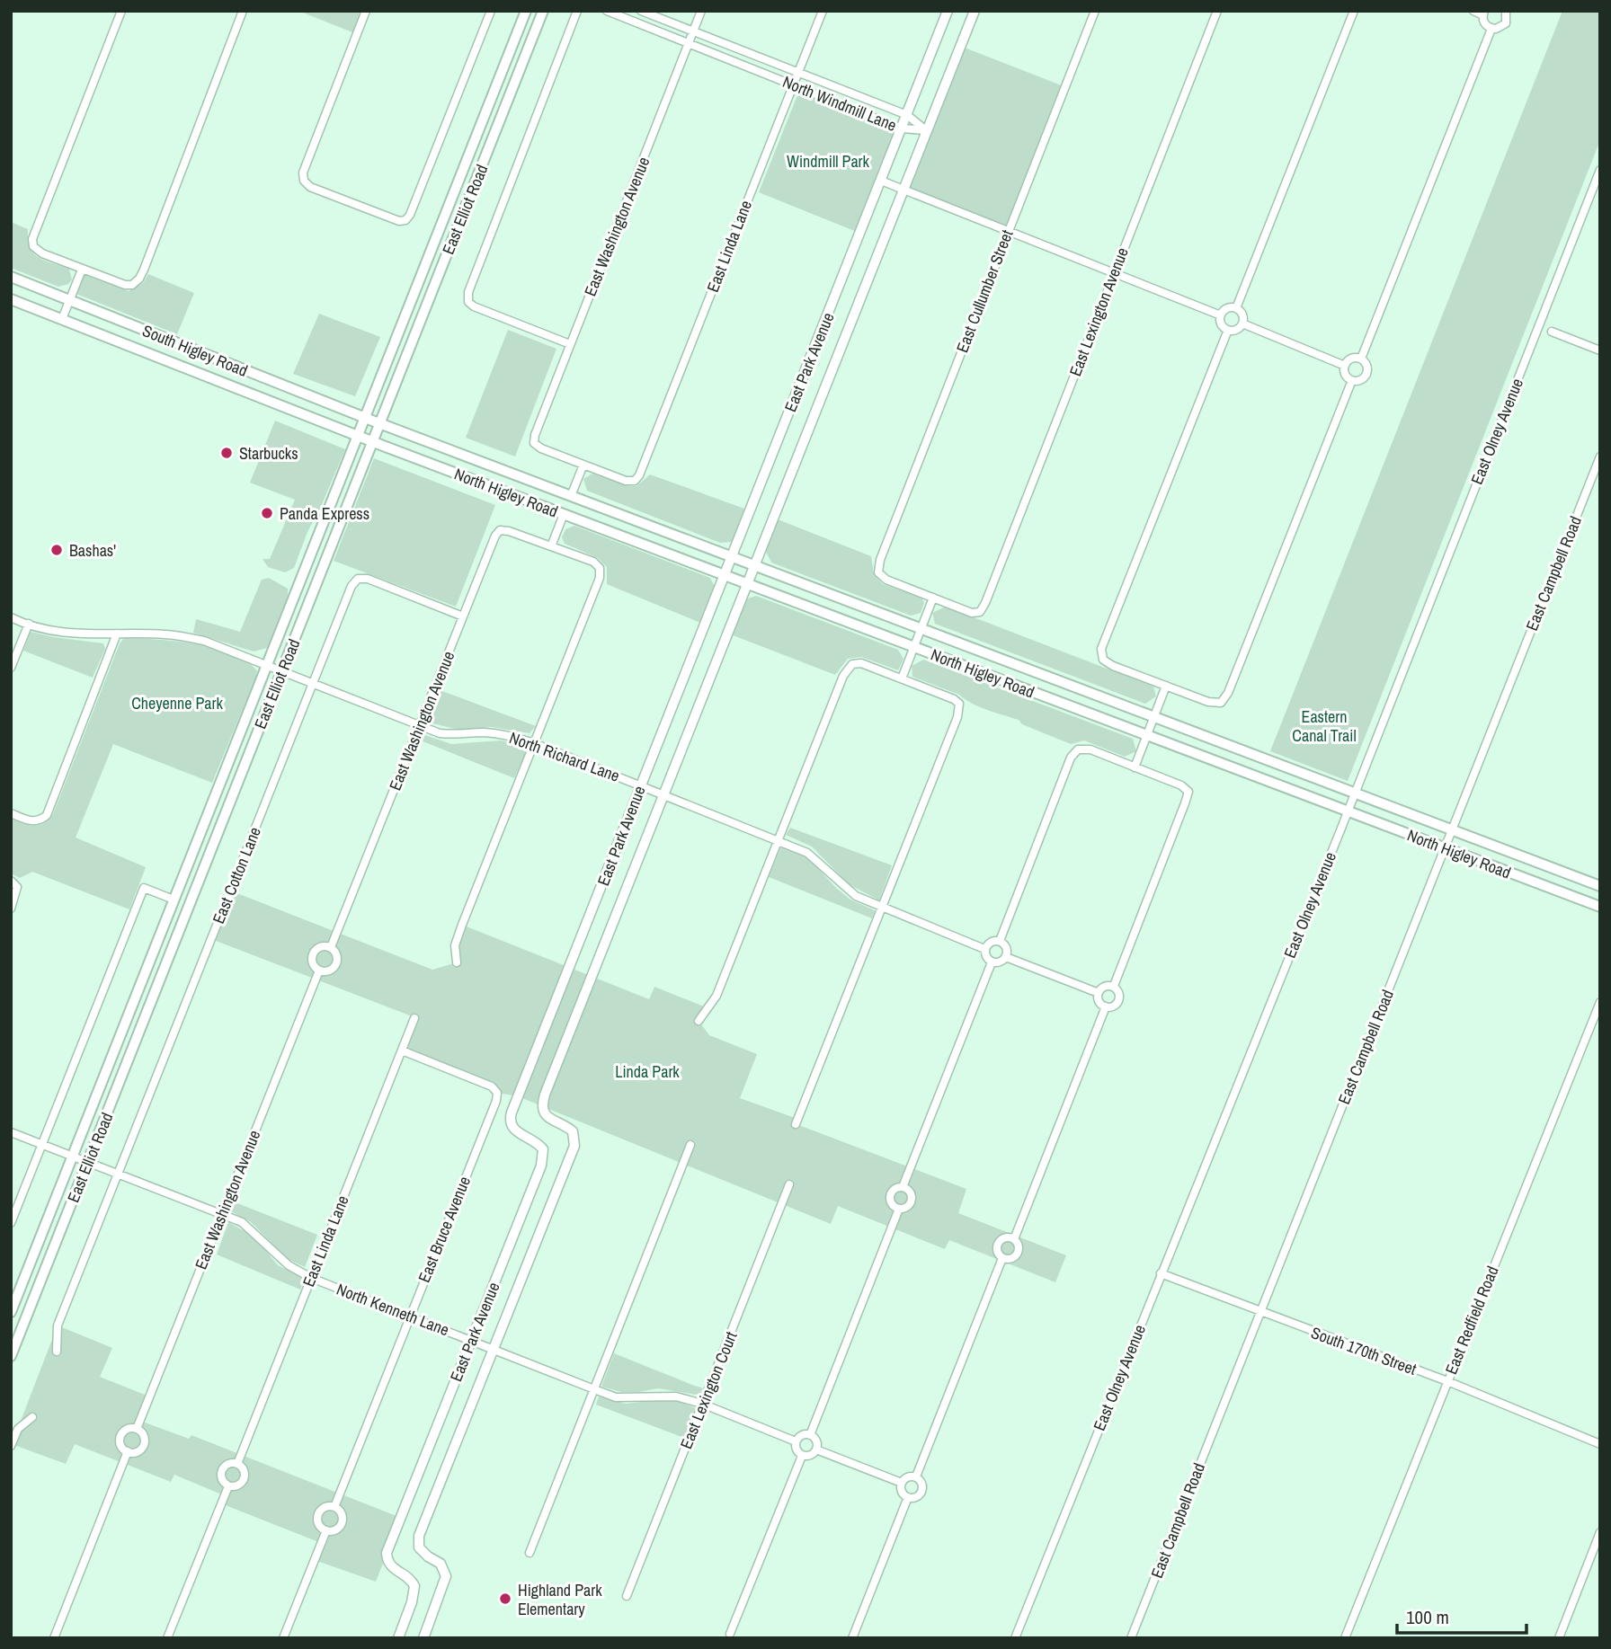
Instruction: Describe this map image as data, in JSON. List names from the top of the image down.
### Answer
{
  "streets": {
    "main road": ["East Elliot Road", "South Higley Road", "North Higley Road"],
    "street": [
      "North Windmill Lane",
      "East Washington Avenue",
      "East Linda Lane",
      "East Cullumber Street",
      "East Lexington Avenue",
      "East Park Avenue",
      "East Olney Avenue",
      "East Campbell Road",
      "North Richard Lane",
      "East Cotton Lane",
      "East Bruce Avenue",
      "North Kenneth Lane",
      "East Redfield Road",
      "South 170th Street",
      "East Lexington Court"
    ]
  },
  "crossings": [
    ["North Windmill Lane", "East Washington Avenue"],
    ["North Windmill Lane", "East Linda Lane"],
    ["North Windmill Lane", "East Park Avenue"],
    ["East Elliot Road", "South Higley Road"],
    ["East Elliot Road", "North Higley Road"],
    ["East Elliot Road", "North Richard Lane"],
    ["East Elliot Road", "North Kenneth Lane"],
    ["East Washington Avenue", "East Linda Lane"],
    ["East Washington Avenue", "North Richard Lane"],
    ["East Washington Avenue", "East Cotton Lane"],
    ["East Washington Avenue", "North Kenneth Lane"],
    ["East Linda Lane", "East Bruce Avenue"],
    ["East Linda Lane", "North Kenneth Lane"],
    ["East Cullumber Street", "East Lexington Avenue"],
    ["South Higley Road", "North Higley Road"],
    ["East Park Avenue", "North Higley Road"],
    ["East Park Avenue", "North Richard Lane"],
    ["East Park Avenue", "North Kenneth Lane"],
    ["East Olney Avenue", "North Higley Road"],
    ["East Olney Avenue", "South 170th Street"],
    ["North Higley Road", "East Campbell Road"],
    ["East Campbell Road", "South 170th Street"],
    ["North Richard Lane", "East Cotton Lane"],
    ["East Cotton Lane", "North Kenneth Lane"],
    ["East Bruce Avenue", "North Kenneth Lane"],
    ["North Kenneth Lane", "East Lexington Court"],
    ["East Redfield Road", "South 170th Street"]
  ],
  "parks": [
    "Windmill Park",
    "Cheyenne Park",
    "Eastern Canal Trail",
    "Linda Park"
  ],
  "places": [
    "Starbucks",
    "Panda Express",
    "Bashas'",
    "Highland Park Elementary"
  ],
  "scale_bar": "100 m"
}
